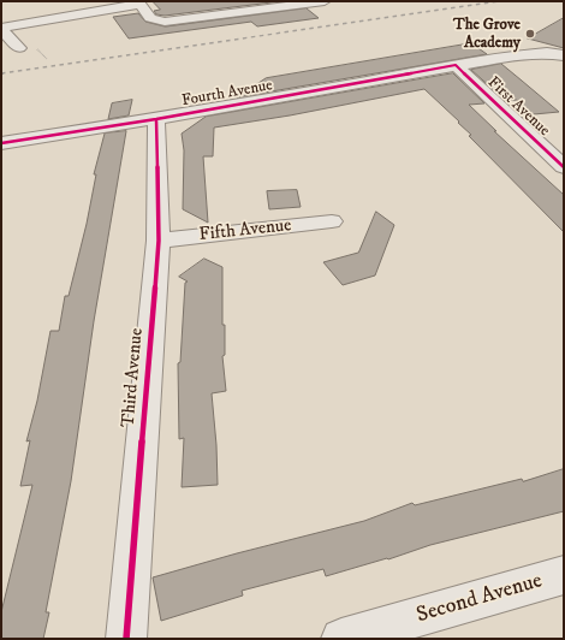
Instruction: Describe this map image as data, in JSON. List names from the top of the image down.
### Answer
{
  "streets": {
    "street": [
      "Fourth Avenue",
      "First Avenue",
      "Fifth Avenue",
      "Third Avenue",
      "Second Avenue"
    ]
  },
  "crossings": [
    ["Fourth Avenue", "First Avenue"],
    ["Fourth Avenue", "Third Avenue"],
    ["Fifth Avenue", "Third Avenue"]
  ],
  "places": ["The Grove Academy"]
}
